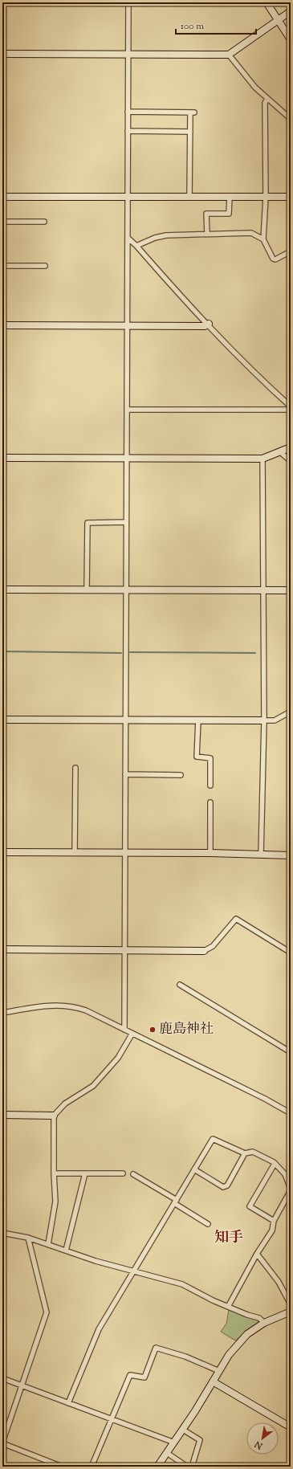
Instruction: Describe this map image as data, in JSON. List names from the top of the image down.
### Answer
{
  "districts": ["知手"],
  "places": ["鹿島神社"],
  "scale_bar": "100 m",
  "north": "bottom left"
}
